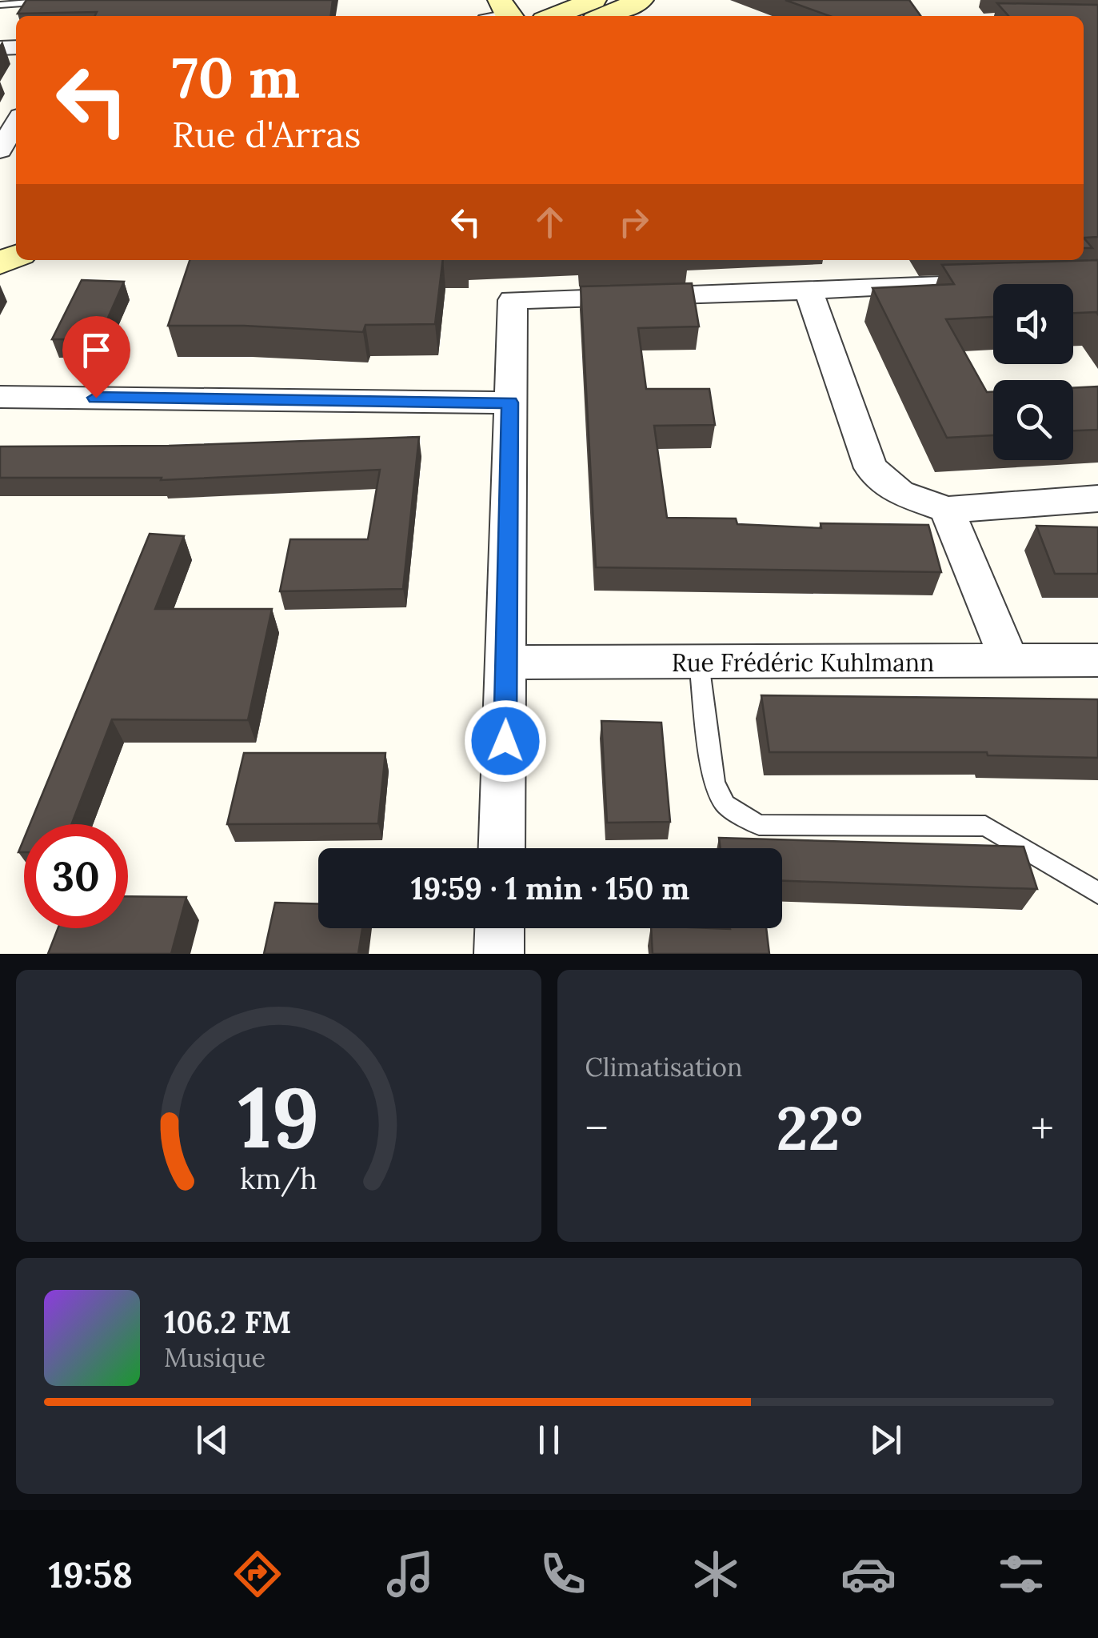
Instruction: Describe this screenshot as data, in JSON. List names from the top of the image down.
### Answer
{
  "streets": {
    "street": ["Rue Frédéric Kuhlmann"]
  },
  "page": {
    "turn": ["70 m", "Rue d'Arras"],
    "limit": "30",
    "trip": "19:59 · 1 min · 150 m",
    "tile": "Climatisation",
    "heat": ["−", "22°", "+"],
    "song": ["106.2 FM", "Musique"],
    "tabs": "19:58",
    "gauge": ["19", "km/h"]
  }
}
